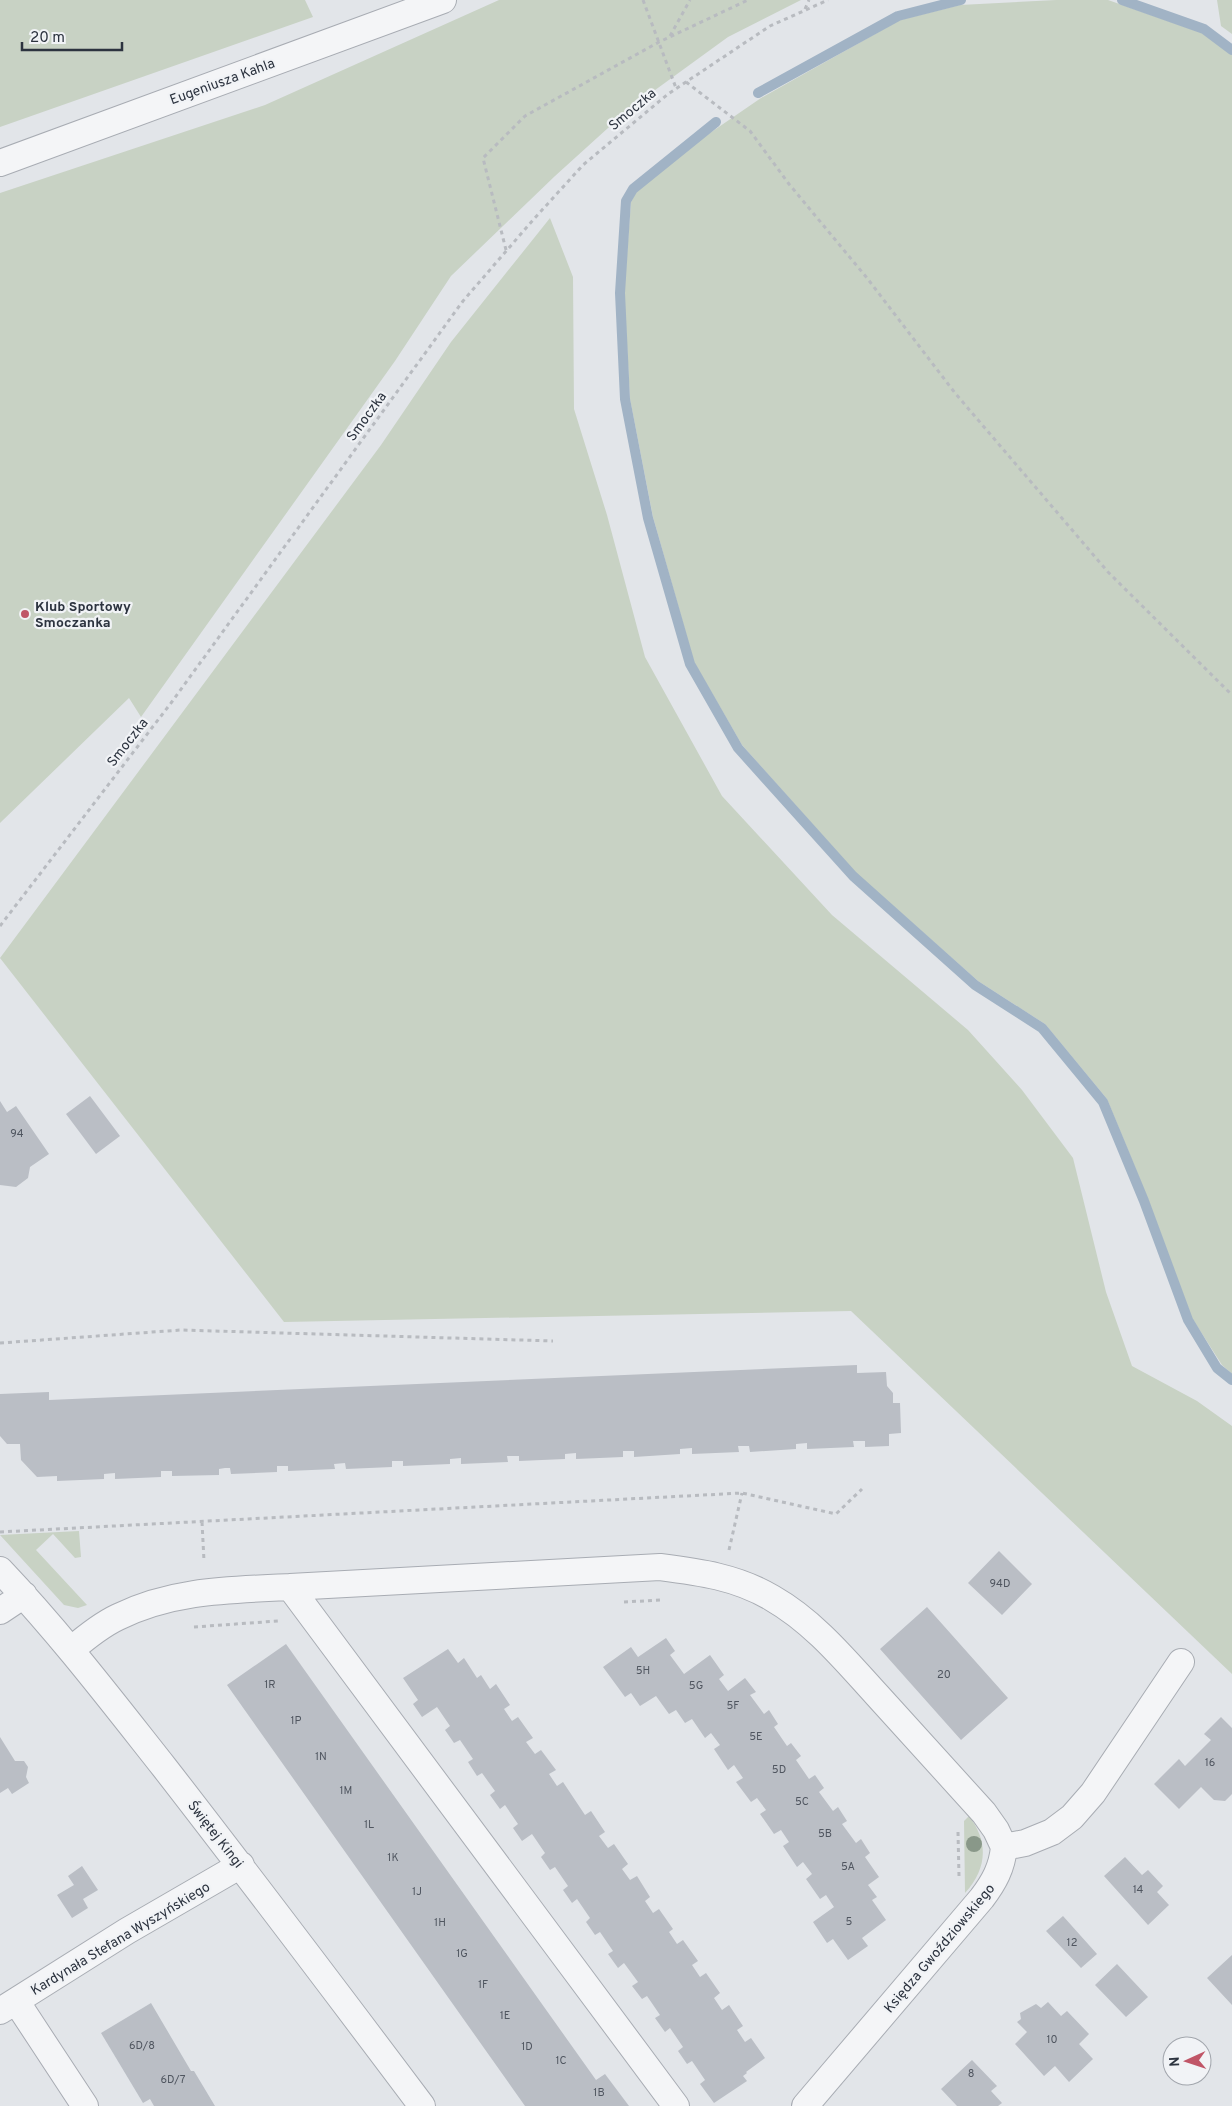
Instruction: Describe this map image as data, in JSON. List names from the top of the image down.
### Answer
{
  "streets": {
    "street": [
      "Eugeniusza Kahla",
      "Świętej Kingi",
      "Kardynała Stefana Wyszyńskiego",
      "Księdza Gwoździowskiego"
    ],
    "path": ["Smoczka"]
  },
  "crossings": [
    ["Świętej Kingi", "Kardynała Stefana Wyszyńskiego"]
  ],
  "places": ["Klub Sportowy Smoczanka"],
  "house_numbers": [
    "94",
    "94D",
    "5H",
    "20",
    "1R",
    "5G",
    "5F",
    "1P",
    "5E",
    "1N",
    "16",
    "5D",
    "1M",
    "5C",
    "1L",
    "5B",
    "1K",
    "5A",
    "14",
    "1J",
    "5",
    "1H",
    "12",
    "1G",
    "1F",
    "1E",
    "10",
    "6D/8",
    "1D",
    "1C",
    "8",
    "6D/7",
    "1B"
  ],
  "scale_bar": "20 m",
  "north": "left"
}
